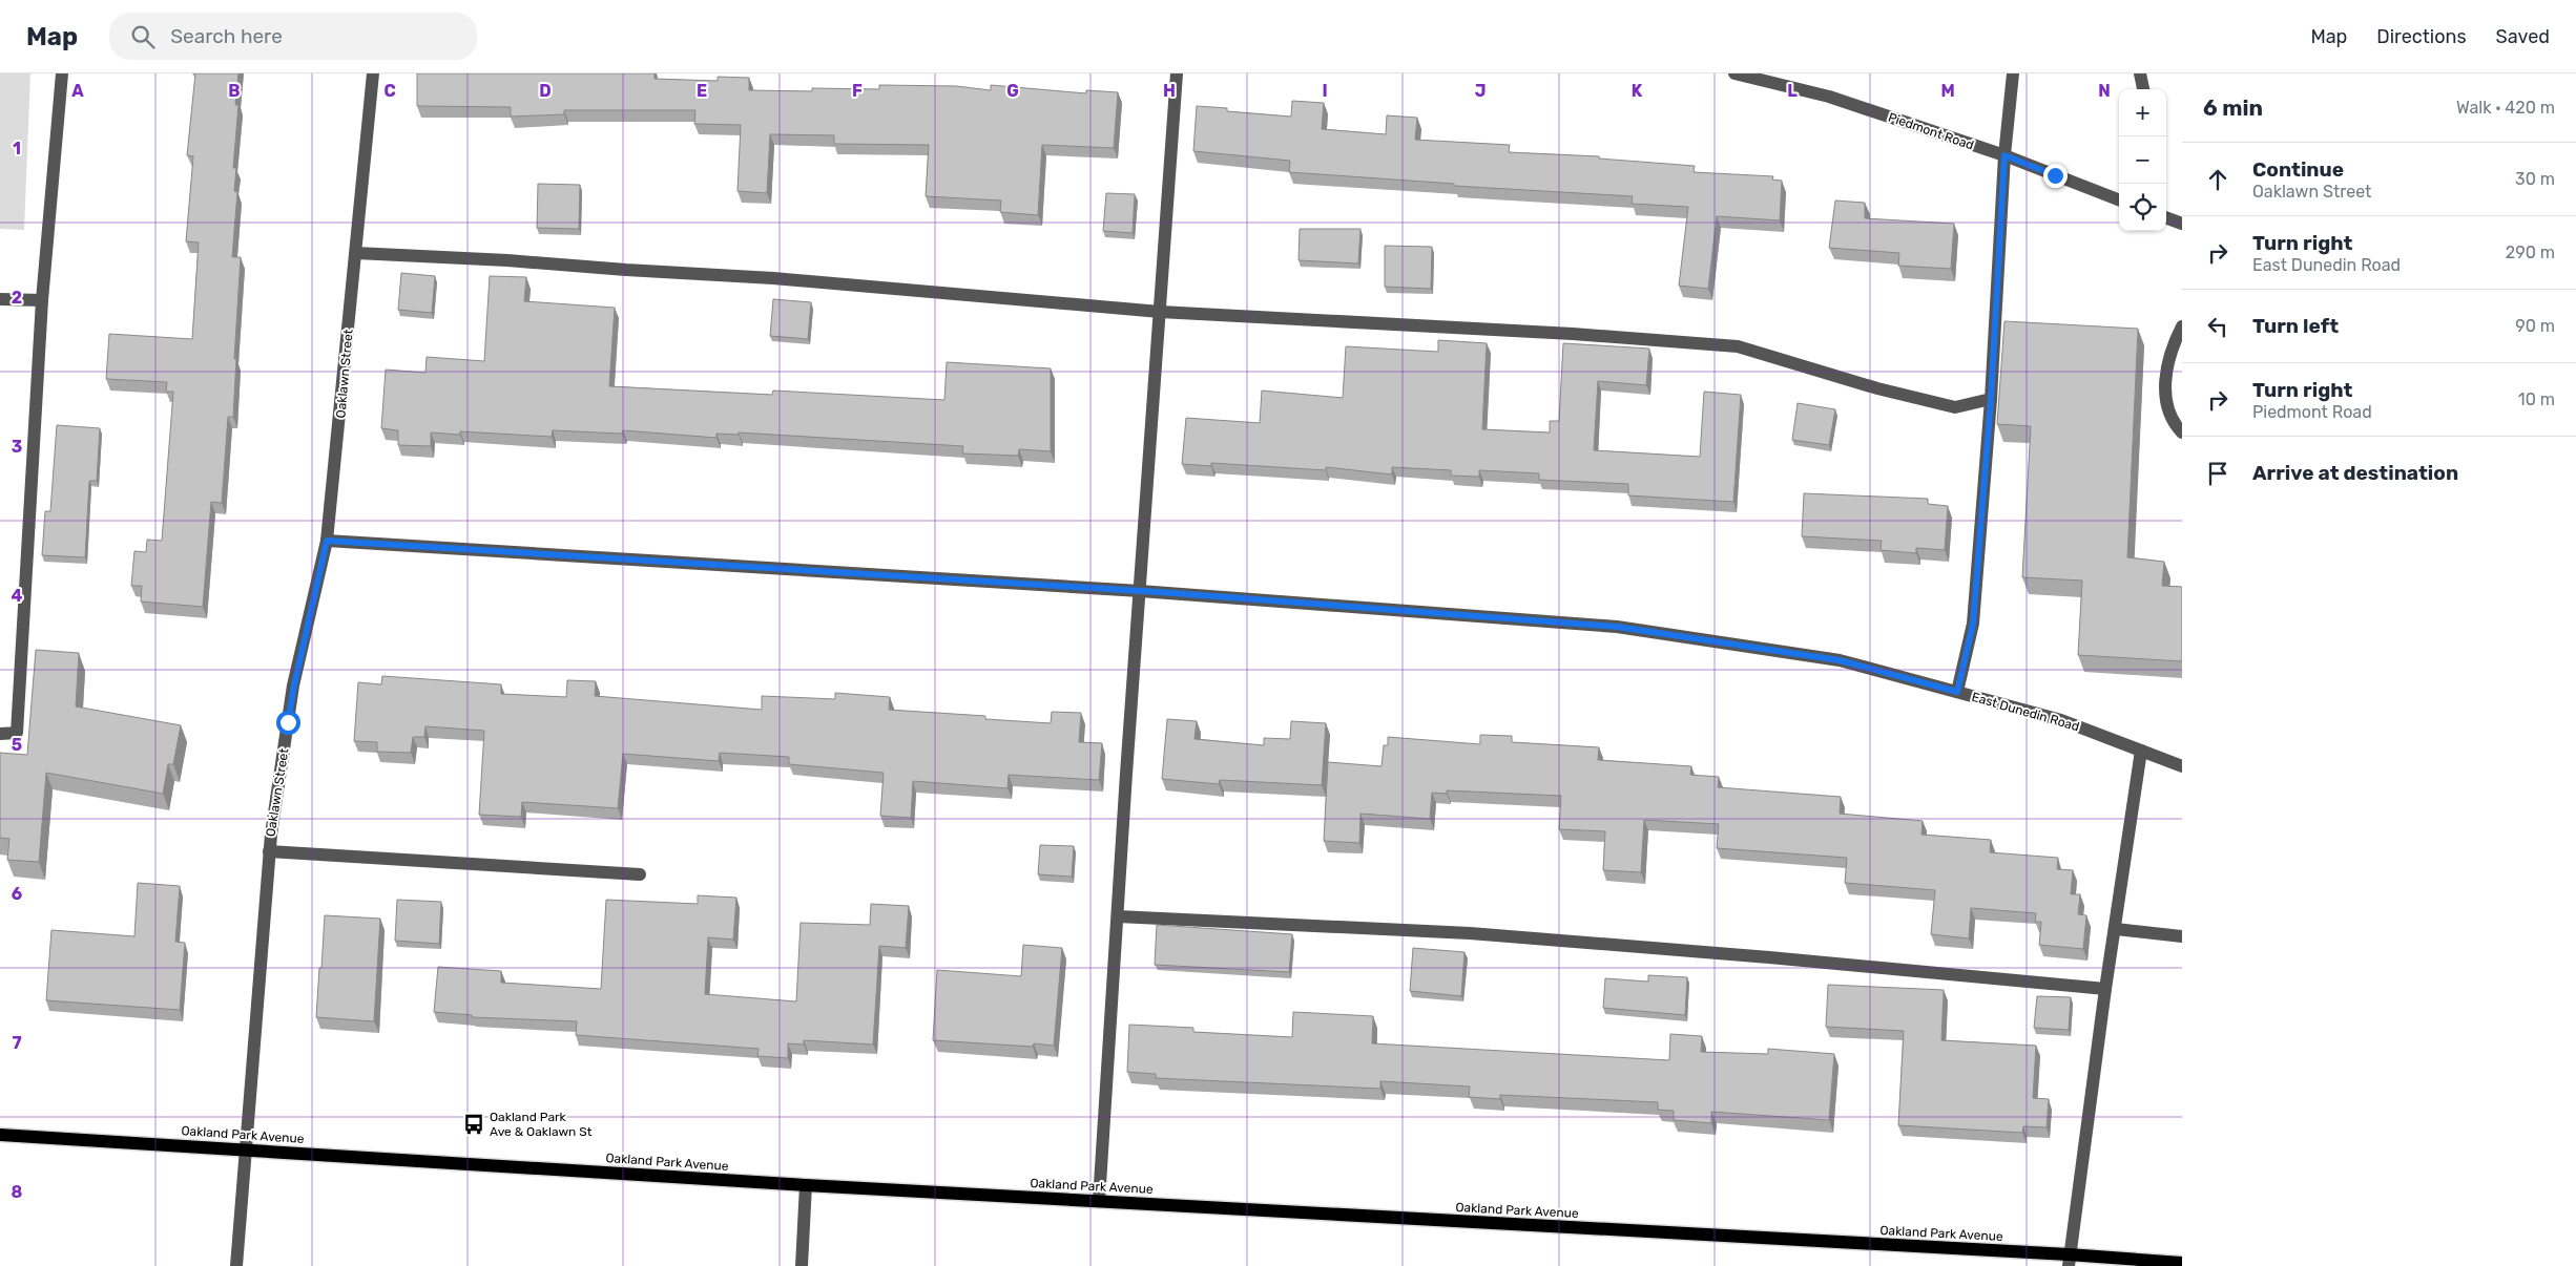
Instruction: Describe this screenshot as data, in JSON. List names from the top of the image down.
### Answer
{
  "streets": {
    "main road": ["Oakland Park Avenue"],
    "street": ["Piedmont Road", "Oaklawn Street", "East Dunedin Road"]
  },
  "crossings": [
    ["Oaklawn Street", "East Dunedin Road"],
    ["Oaklawn Street", "Oakland Park Avenue"]
  ],
  "places": {
    "bus stop": ["Oakland Park Ave & Oaklawn St"]
  },
  "page": {
    "header": "Map",
    "search": "Search here",
    "nav": ["Map", "Directions", "Saved"],
    "heading": ["6 min", "Walk · 420 m"],
    "map_buttons": ["+", "−"],
    "list": [
      ["Continue", "Oaklawn Street", "30 m"],
      ["Turn right", "East Dunedin Road", "290 m"],
      ["Turn left", "90 m"],
      ["Turn right", "Piedmont Road", "10 m"],
      "Arrive at destination"
    ]
  },
  "grid": {
    "columns": [
      "A",
      "B",
      "C",
      "D",
      "E",
      "F",
      "G",
      "H",
      "I",
      "J",
      "K",
      "L",
      "M",
      "N"
    ],
    "rows": [
      "1",
      "2",
      "3",
      "4",
      "5",
      "6",
      "7",
      "8"
    ]
  }
}
